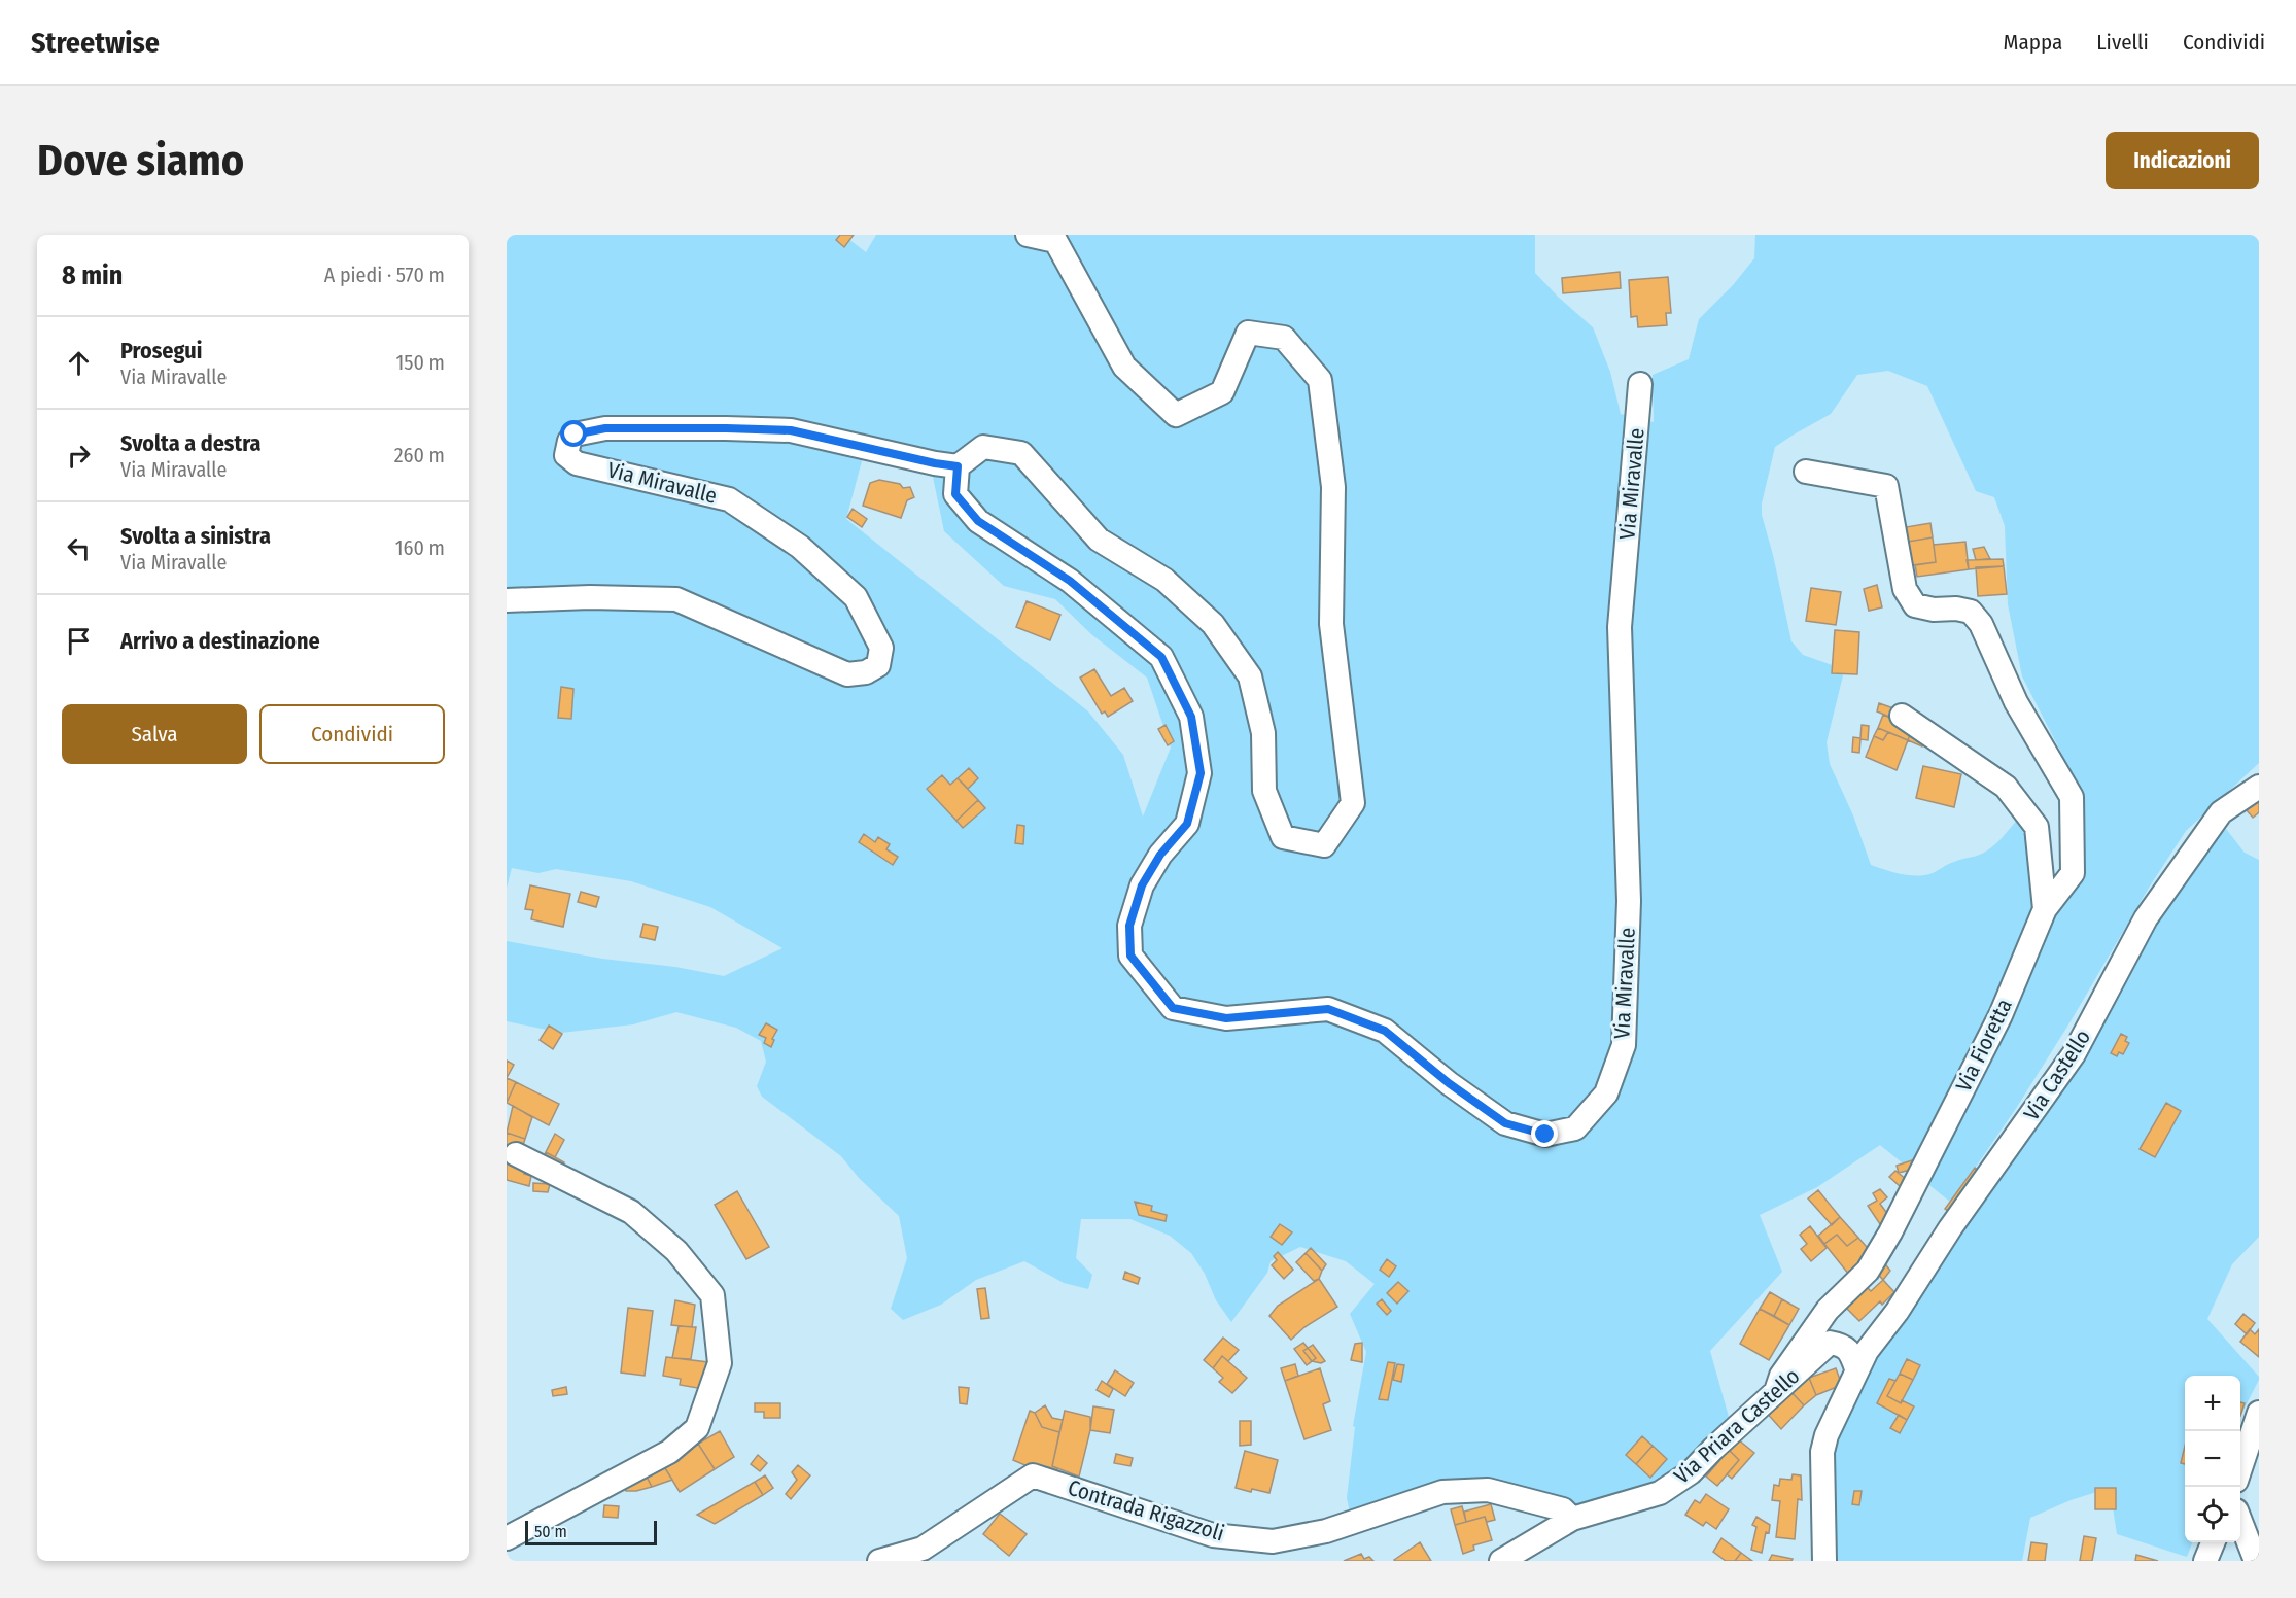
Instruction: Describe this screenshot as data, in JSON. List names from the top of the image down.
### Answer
{
  "streets": {
    "street": [
      "Via Miravalle",
      "Via Fioretta",
      "Via Castello",
      "Via Priara Castello",
      "Contrada Rigazzoli"
    ]
  },
  "crossings": [
    ["Via Fioretta", "Via Priara Castello"],
    ["Via Castello", "Via Priara Castello"],
    ["Via Priara Castello", "Contrada Rigazzoli"]
  ],
  "scale_bar": "50 m",
  "page": {
    "header": "Streetwise",
    "nav": ["Mappa", "Livelli", "Condividi"],
    "buttons": [
      "Indicazioni",
      ["Salva", "Condividi"]
    ],
    "title": "Dove siamo",
    "heading": ["8 min", "A piedi · 570 m"],
    "list": [
      ["Prosegui", "Via Miravalle", "150 m"],
      ["Svolta a destra", "Via Miravalle", "260 m"],
      ["Svolta a sinistra", "Via Miravalle", "160 m"],
      "Arrivo a destinazione"
    ],
    "map_buttons": ["+", "−"],
    "scale": "50 m"
  }
}
